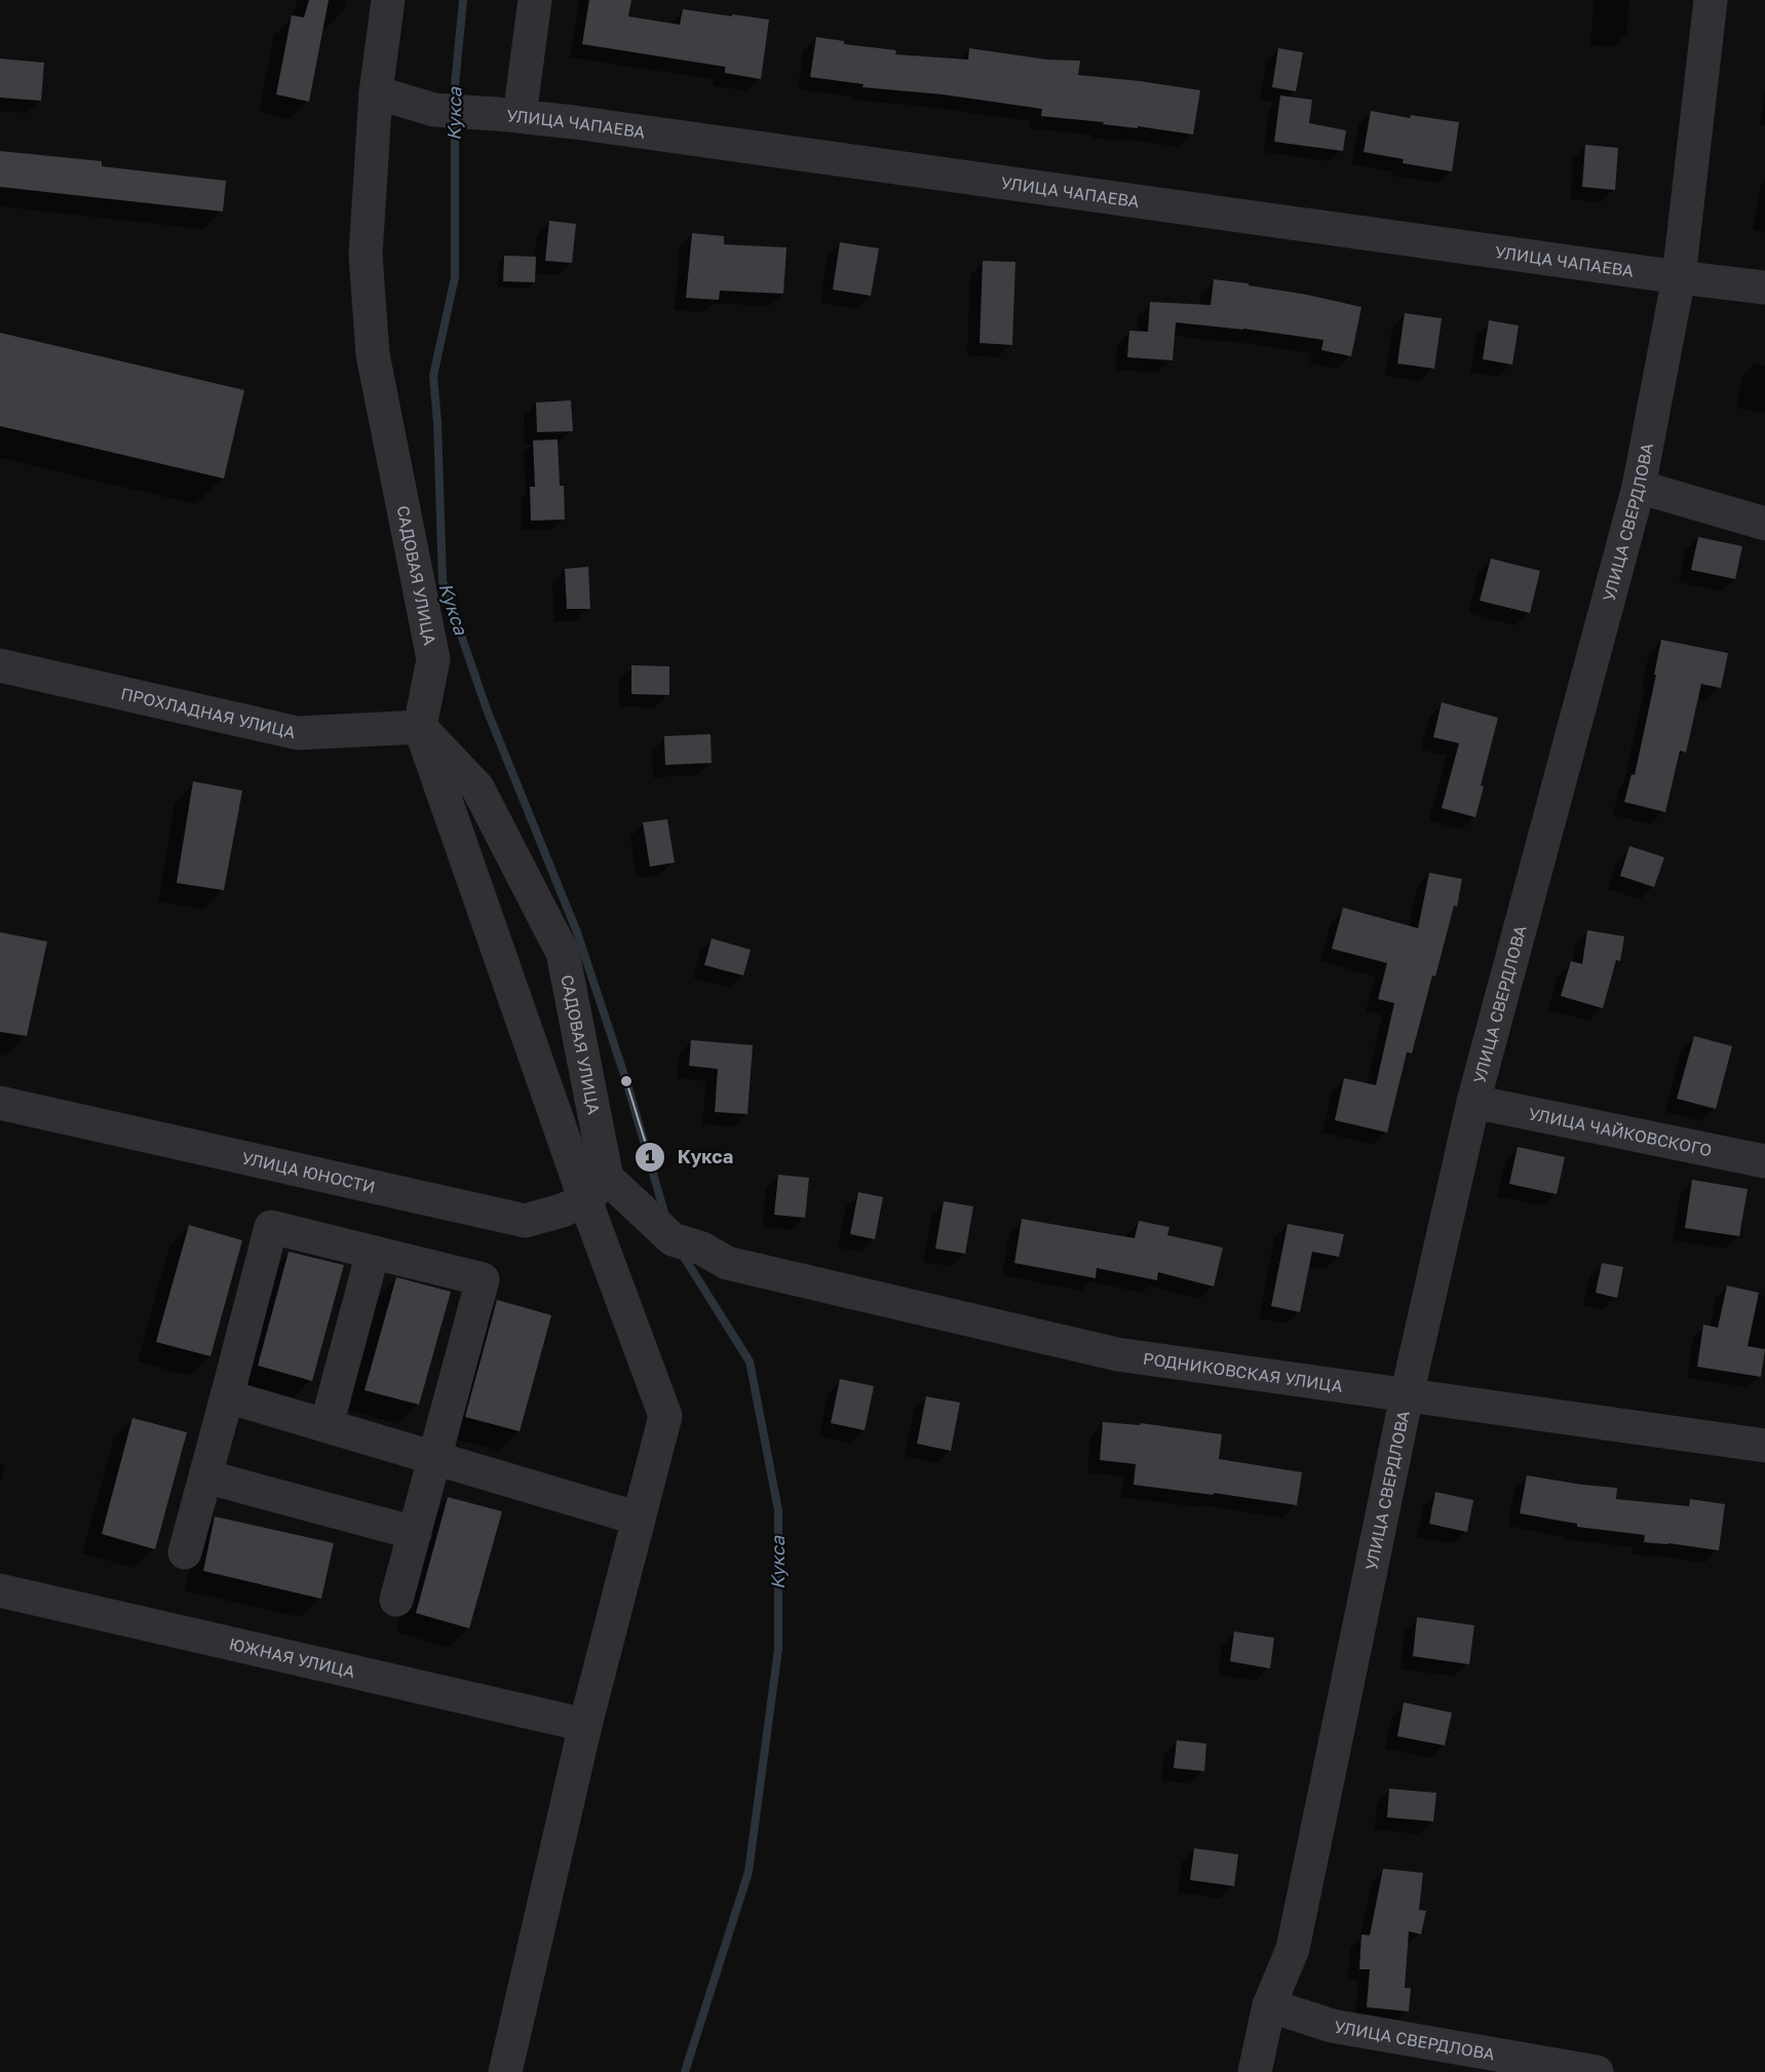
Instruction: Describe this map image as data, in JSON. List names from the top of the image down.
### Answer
{
  "streets": {
    "street": [
      "УЛИЦА ЧАПАЕВА",
      "УЛИЦА СВЕРДЛОВА",
      "САДОВАЯ УЛИЦА",
      "ПРОХЛАДНАЯ УЛИЦА",
      "УЛИЦА ЧАЙКОВСКОГО",
      "УЛИЦА ЮНОСТИ",
      "РОДНИКОВСКАЯ УЛИЦА",
      "ЮЖНАЯ УЛИЦА"
    ]
  },
  "crossings": [
    ["УЛИЦА ЧАПАЕВА", "УЛИЦА СВЕРДЛОВА"],
    ["УЛИЦА ЧАПАЕВА", "САДОВАЯ УЛИЦА"],
    ["УЛИЦА СВЕРДЛОВА", "УЛИЦА ЧАЙКОВСКОГО"],
    ["УЛИЦА СВЕРДЛОВА", "РОДНИКОВСКАЯ УЛИЦА"],
    ["САДОВАЯ УЛИЦА", "ПРОХЛАДНАЯ УЛИЦА"],
    ["САДОВАЯ УЛИЦА", "УЛИЦА ЮНОСТИ"],
    ["САДОВАЯ УЛИЦА", "РОДНИКОВСКАЯ УЛИЦА"],
    ["УЛИЦА ЮНОСТИ", "РОДНИКОВСКАЯ УЛИЦА"]
  ],
  "water": ["Кукса"],
  "places": ["Кукса"]
}
